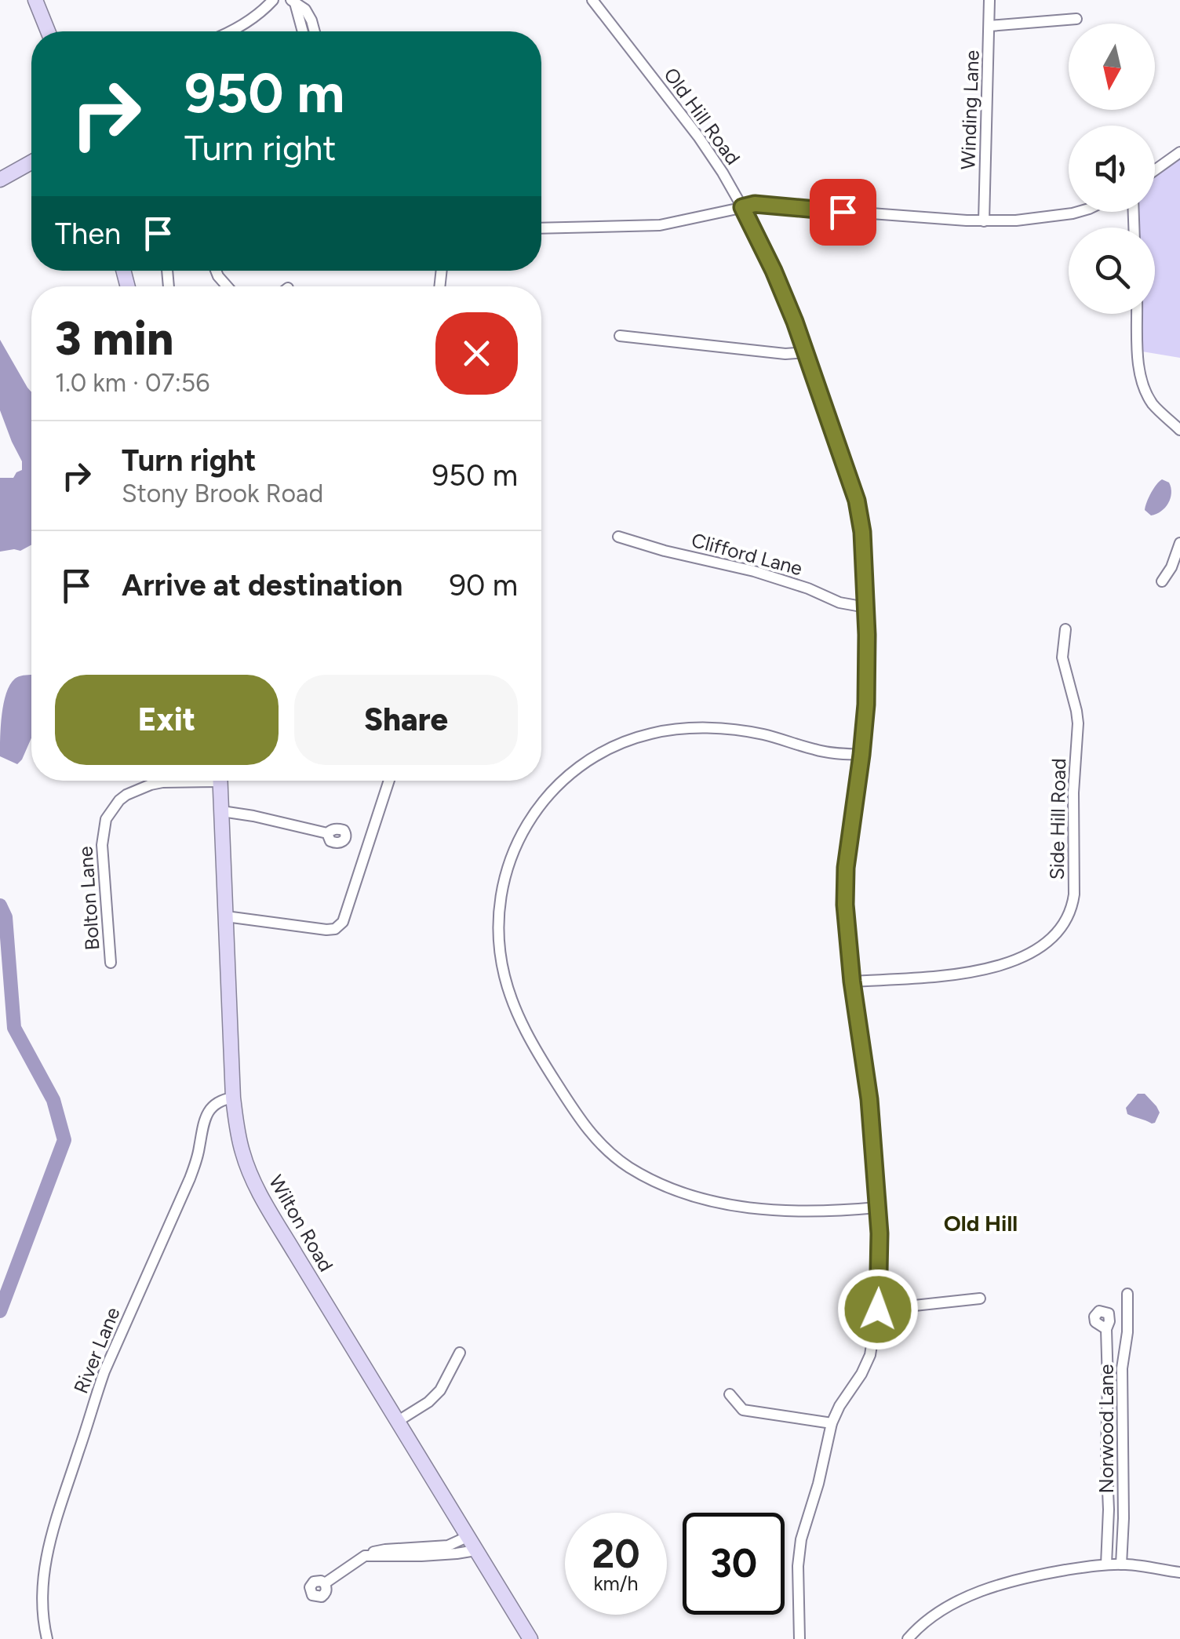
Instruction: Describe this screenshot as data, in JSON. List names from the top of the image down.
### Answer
{
  "streets": {
    "main road": ["Wilton Road"],
    "street": [
      "Winding Lane",
      "Old Hill Road",
      "Clifford Lane",
      "Side Hill Road",
      "Bolton Lane",
      "River Lane",
      "Norwood Lane"
    ]
  },
  "crossings": [
    ["Old Hill Road", "Clifford Lane"],
    ["Old Hill Road", "Side Hill Road"],
    ["Wilton Road", "River Lane"]
  ],
  "districts": ["Old Hill"],
  "north": "bottom",
  "page": {
    "turn": ["950 m", "Turn right"],
    "then": "Then",
    "heading": ["3 min", "1.0 km · 07:56"],
    "list": [
      {
        "name": "Turn right",
        "note": "Stony Brook Road",
        "value": "950 m"
      },
      {
        "name": "Arrive at destination",
        "value": "90 m"
      }
    ],
    "buttons": ["Exit", "Share"],
    "speed": "20 km/h",
    "limit": "30"
  }
}
